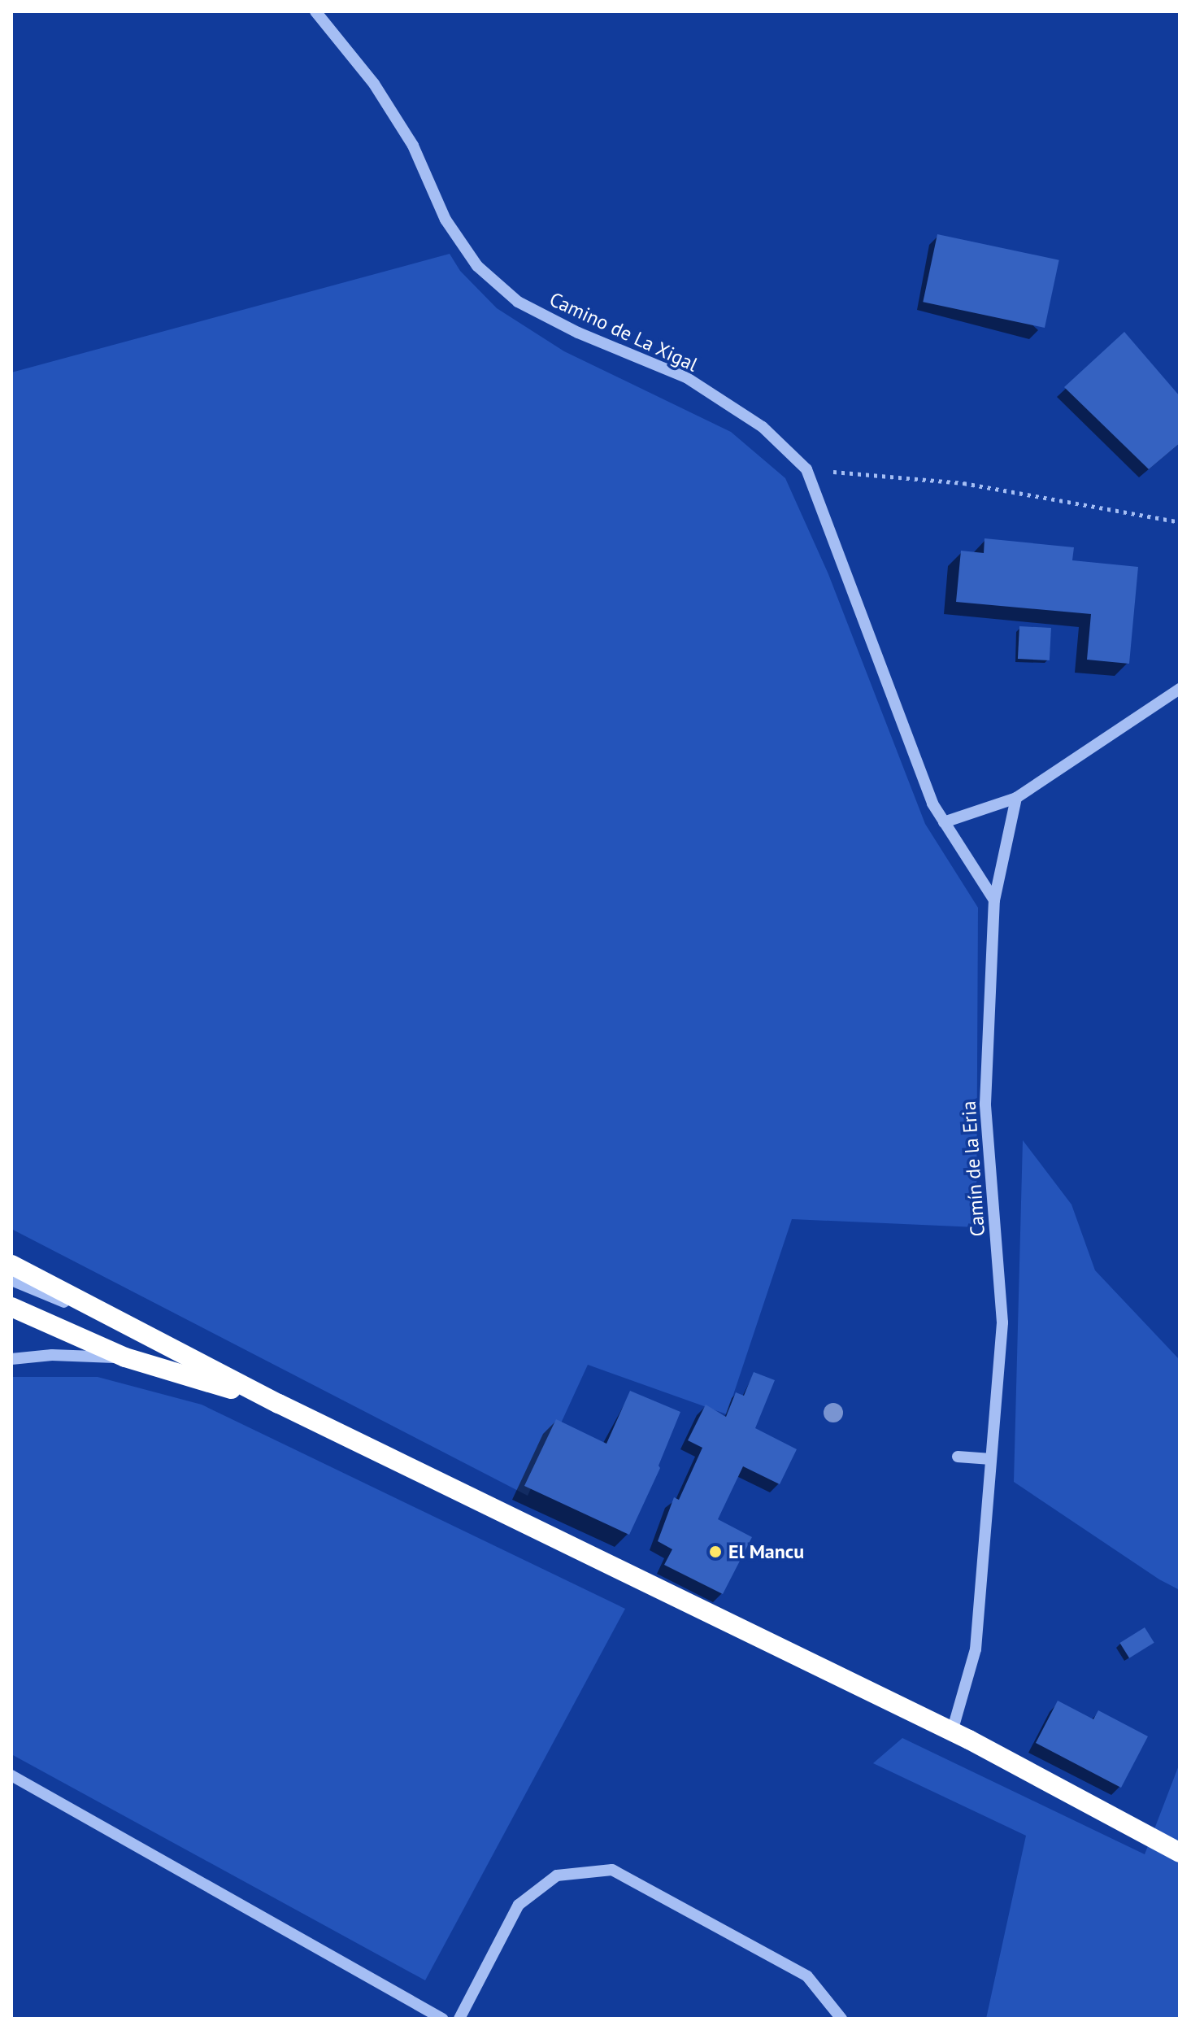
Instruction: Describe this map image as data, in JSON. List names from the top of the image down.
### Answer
{
  "streets": {
    "street": ["Camino de La Xigal", "Camín de la Eria"]
  },
  "crossings": [
    ["Camino de La Xigal", "Camín de la Eria"]
  ],
  "places": ["El Mancu"]
}
